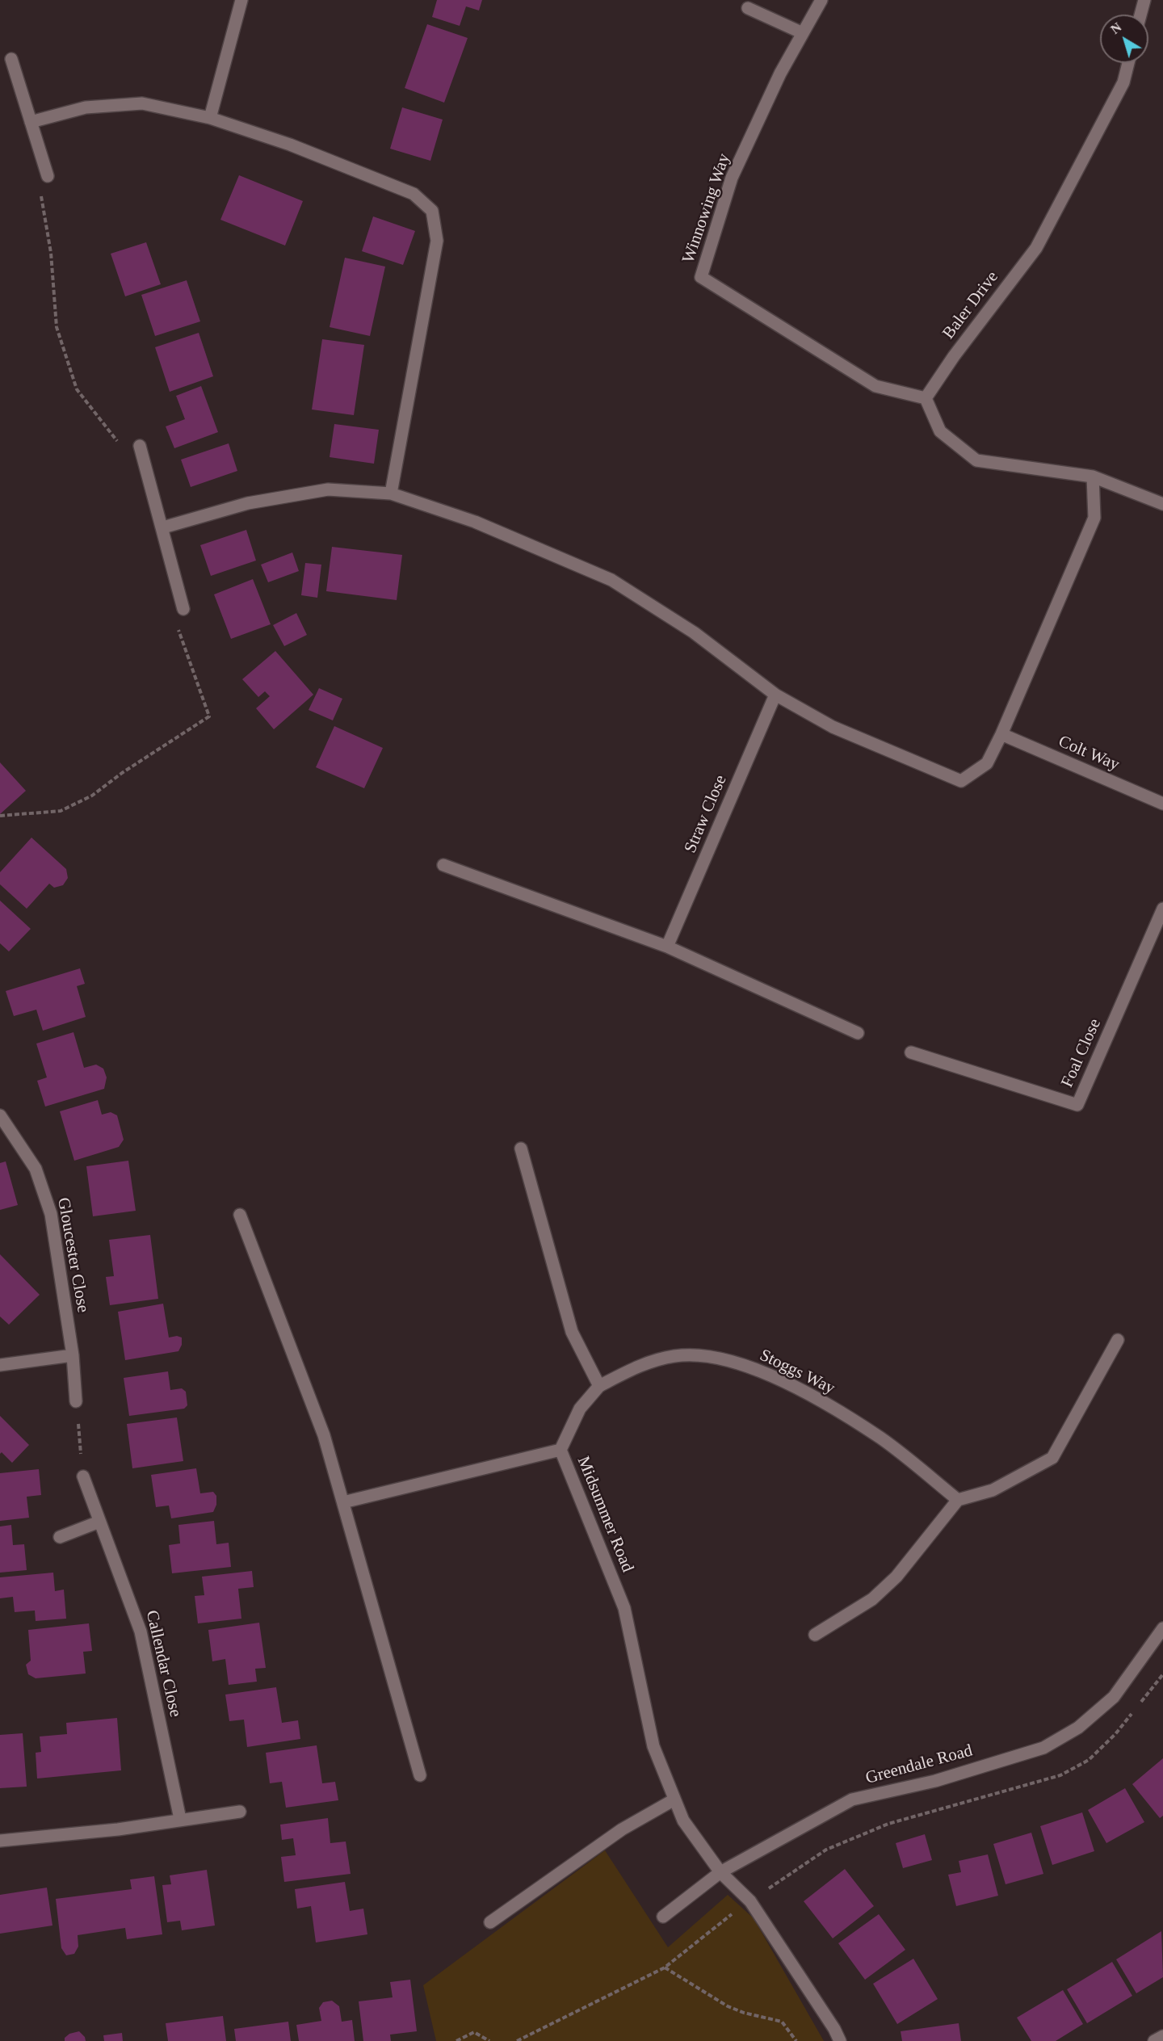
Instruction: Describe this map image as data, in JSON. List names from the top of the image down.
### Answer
{
  "streets": {
    "street": [
      "Winnowing Way",
      "Baler Drive",
      "Colt Way",
      "Straw Close",
      "Foal Close",
      "Gloucester Close",
      "Stoggs Way",
      "Midsummer Road",
      "Callendar Close",
      "Greendale Road"
    ]
  },
  "crossings": [
    ["Winnowing Way", "Baler Drive"],
    ["Stoggs Way", "Midsummer Road"],
    ["Midsummer Road", "Greendale Road"]
  ],
  "north": "top left"
}
